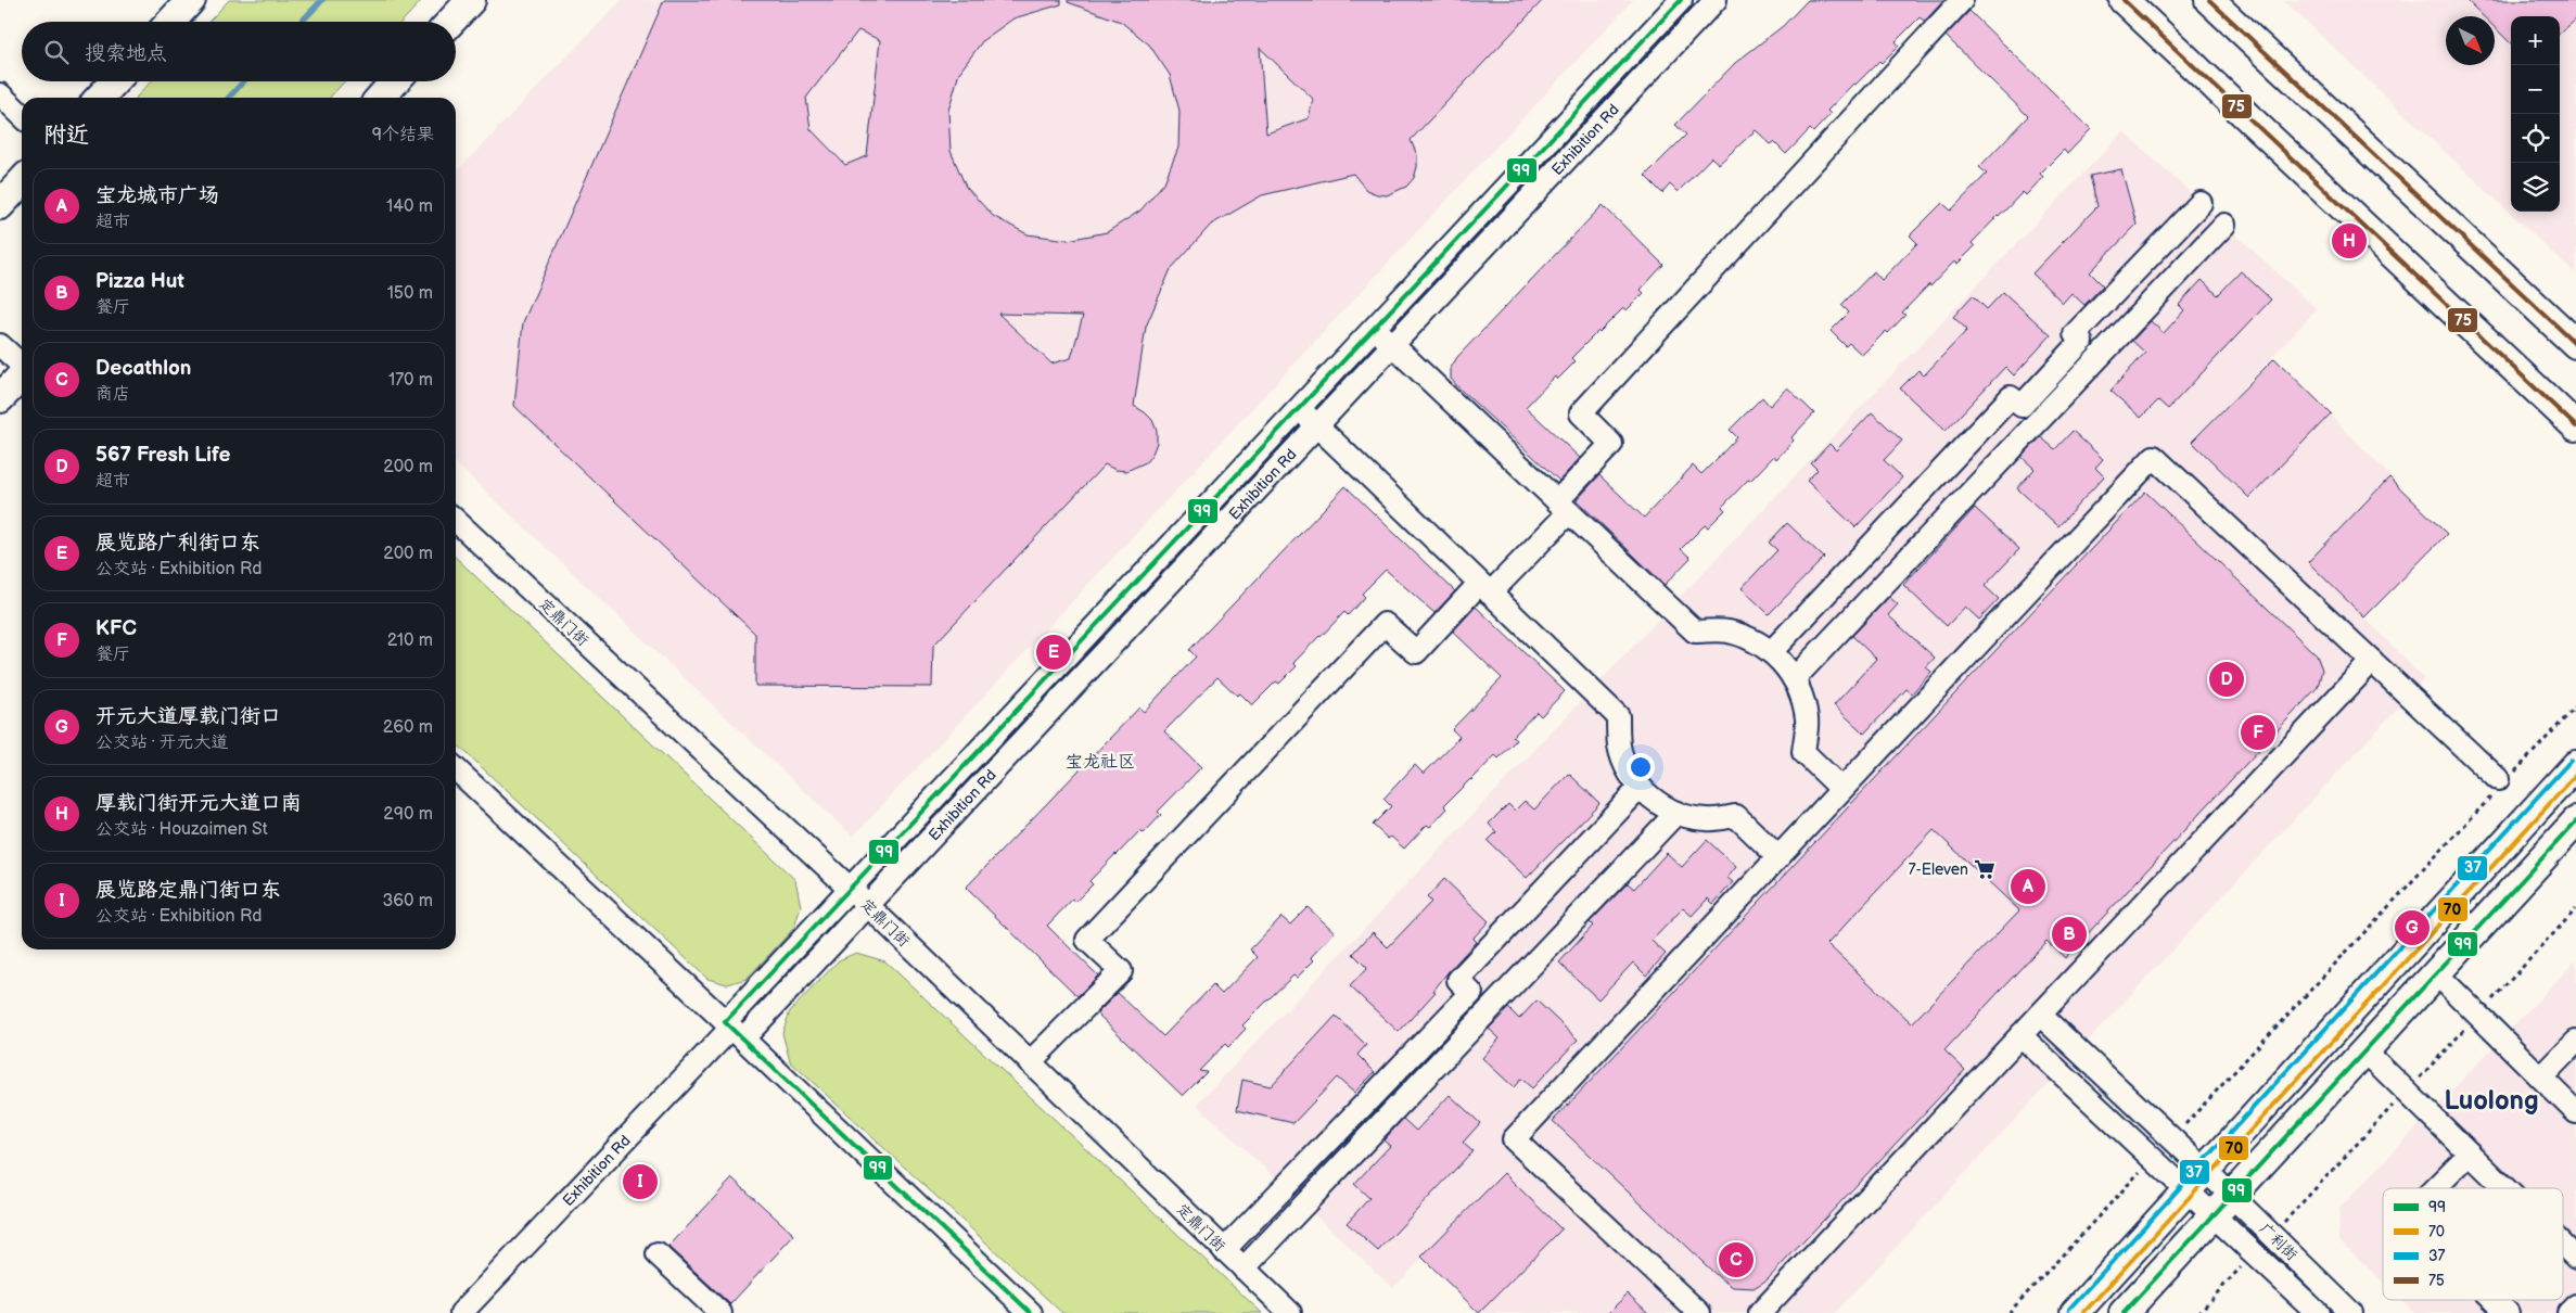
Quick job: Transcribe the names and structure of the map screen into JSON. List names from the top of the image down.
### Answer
{
  "streets": {
    "street": ["Exhibition Rd", "定鼎门街", "广利街"]
  },
  "crossings": [
    ["Exhibition Rd", "定鼎门街"]
  ],
  "districts": ["宝龙社区", "Luolong"],
  "places": {
    "supermarket": ["7-Eleven"]
  },
  "lines": [
    "transit line 99",
    "transit line 75",
    "transit line 37",
    "transit line 70"
  ],
  "legend": [
    "99",
    "70",
    "37",
    "75"
  ],
  "north": "bottom right",
  "page": {
    "map_buttons": ["+", "−"],
    "search": "搜索地点",
    "heading": ["附近", "9个结果"],
    "list": [
      {
        "mark": "A",
        "name": "宝龙城市广场",
        "note": "超市",
        "value": "140 m"
      },
      {
        "mark": "B",
        "name": "Pizza Hut",
        "note": "餐厅",
        "value": "150 m"
      },
      {
        "mark": "C",
        "name": "Decathlon",
        "note": "商店",
        "value": "170 m"
      },
      {
        "mark": "D",
        "name": "567 Fresh Life",
        "note": "超市",
        "value": "200 m"
      },
      {
        "mark": "E",
        "name": "展览路广利街口东",
        "note": "公交站 · Exhibition Rd",
        "value": "200 m"
      },
      {
        "mark": "F",
        "name": "KFC",
        "note": "餐厅",
        "value": "210 m"
      },
      {
        "mark": "G",
        "name": "开元大道厚载门街口",
        "note": "公交站 · 开元大道",
        "value": "260 m"
      },
      {
        "mark": "H",
        "name": "厚载门街开元大道口南",
        "note": "公交站 · Houzaimen St",
        "value": "290 m"
      },
      {
        "mark": "I",
        "name": "展览路定鼎门街口东",
        "note": "公交站 · Exhibition Rd",
        "value": "360 m"
      }
    ],
    "pins": [
      "H",
      "E",
      "D",
      "F",
      "A",
      "G",
      "B",
      "I",
      "C"
    ]
  }
}
